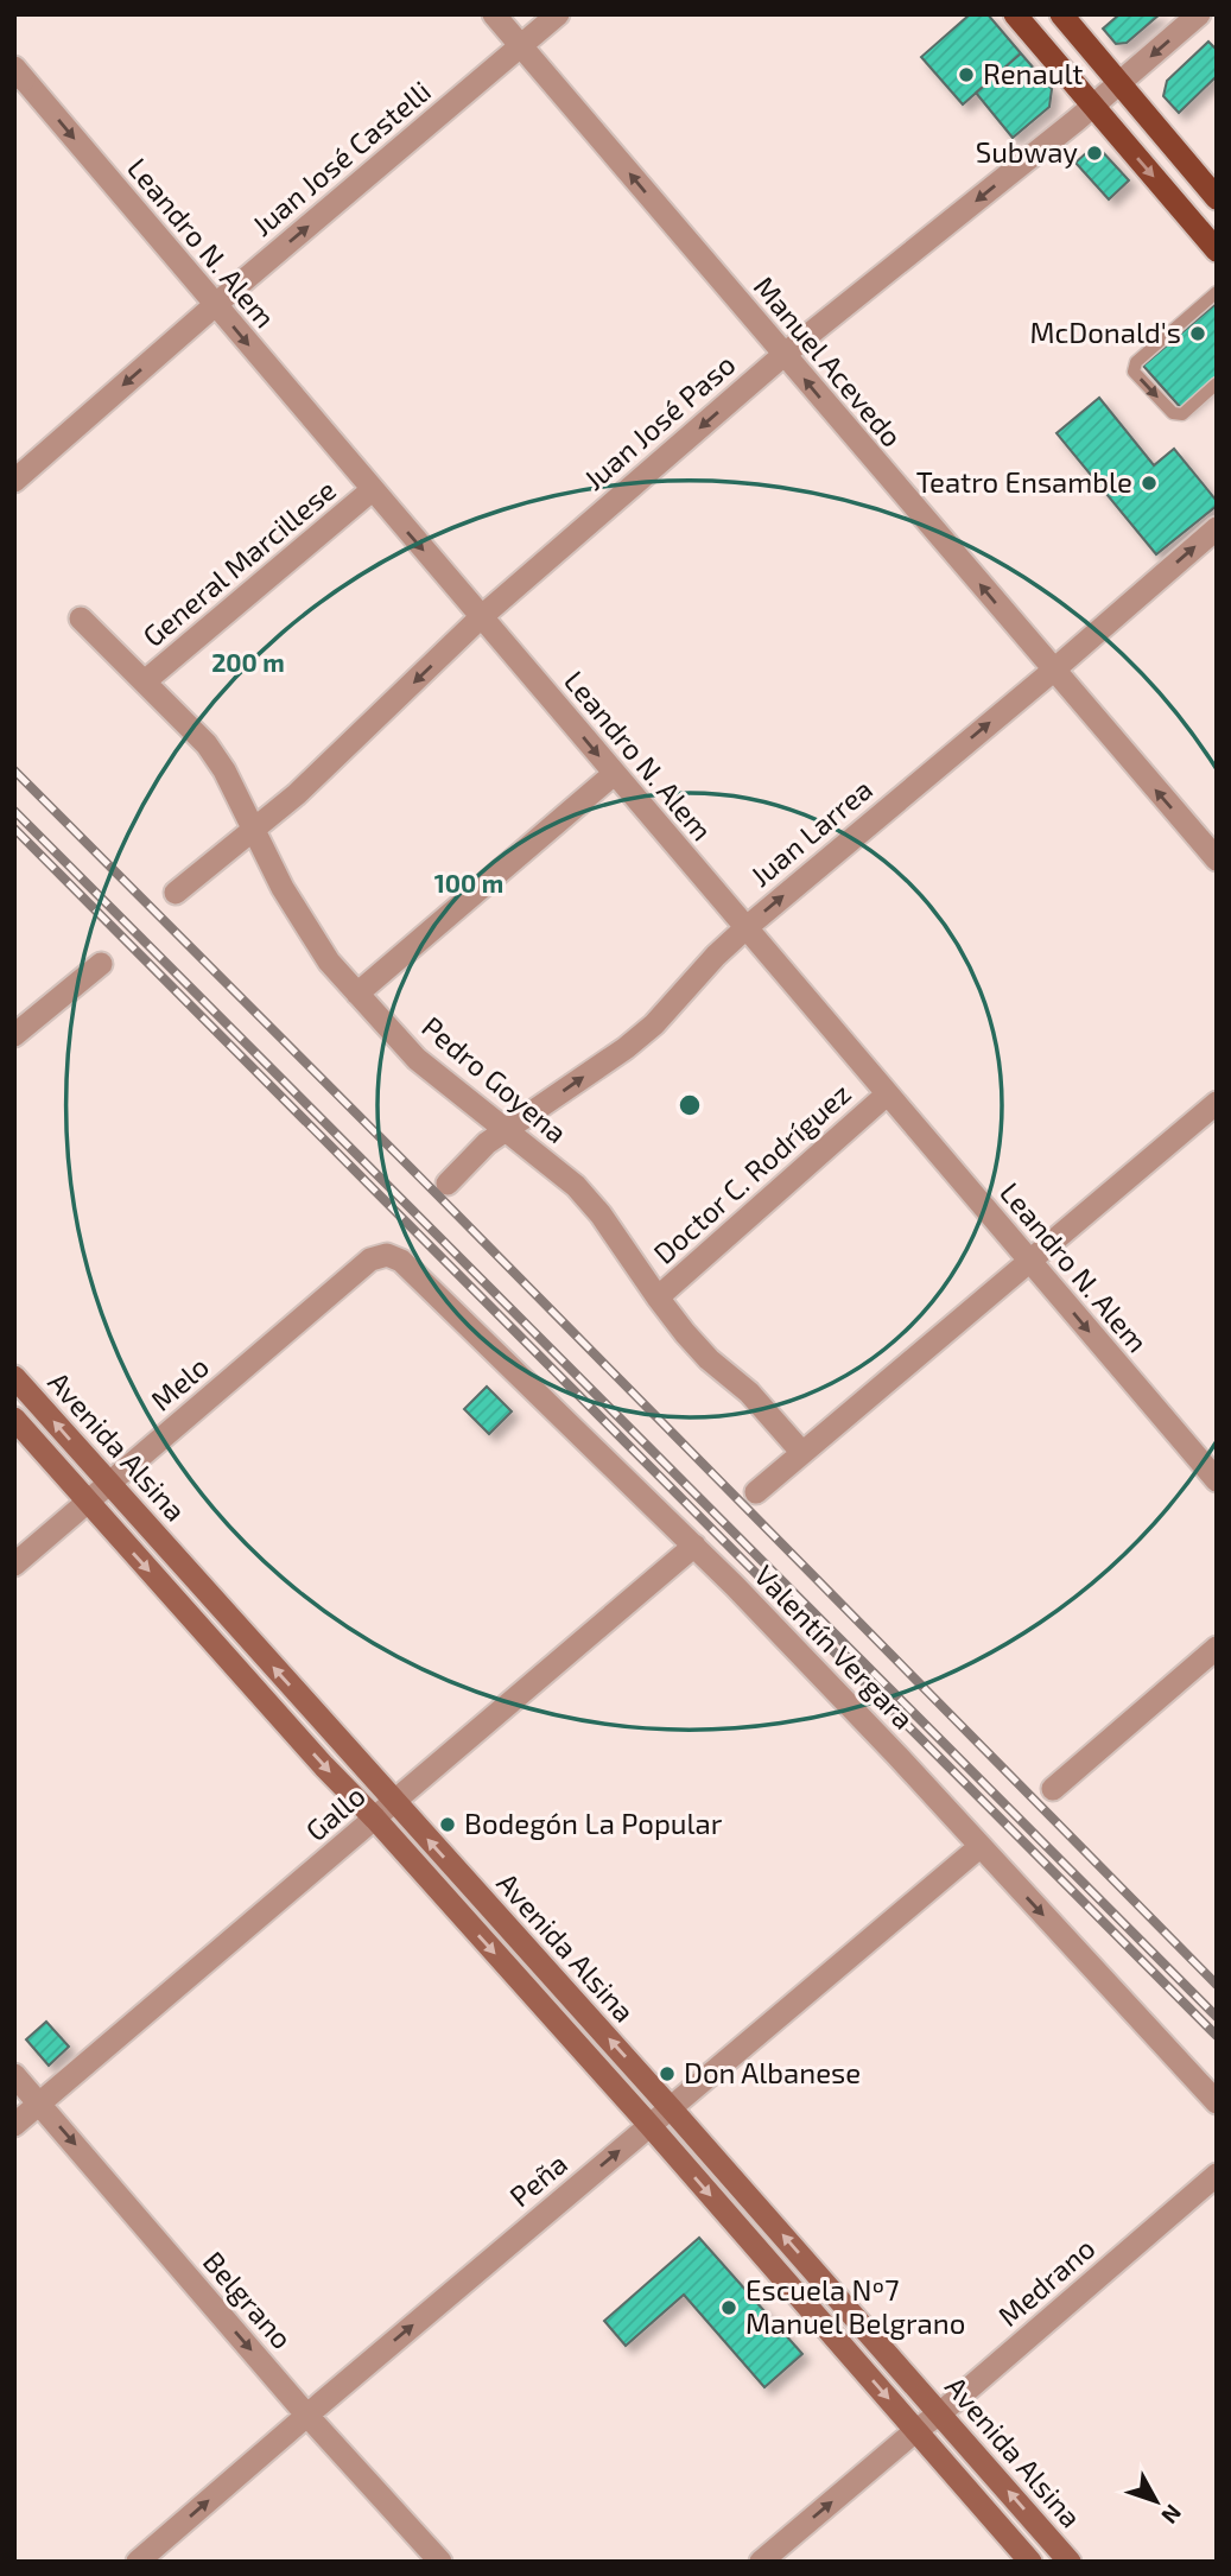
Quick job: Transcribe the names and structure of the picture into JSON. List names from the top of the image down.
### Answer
{
  "streets": {
    "main road": ["Avenida Alsina"],
    "street": [
      "Juan José Castelli",
      "Leandro N. Alem",
      "Manuel Acevedo",
      "Juan José Paso",
      "General Marcillese",
      "Juan Larrea",
      "Pedro Goyena",
      "Doctor C. Rodríguez",
      "Melo",
      "Valentín Vergara",
      "Gallo",
      "Peña",
      "Medrano",
      "Belgrano"
    ]
  },
  "crossings": [
    ["Juan José Castelli", "Leandro N. Alem"],
    ["Juan José Castelli", "Manuel Acevedo"],
    ["Leandro N. Alem", "Juan José Paso"],
    ["Leandro N. Alem", "General Marcillese"],
    ["Leandro N. Alem", "Juan Larrea"],
    ["Leandro N. Alem", "Doctor C. Rodríguez"],
    ["Manuel Acevedo", "Juan José Paso"],
    ["Manuel Acevedo", "Juan Larrea"],
    ["Juan José Paso", "Pedro Goyena"],
    ["General Marcillese", "Pedro Goyena"],
    ["Juan Larrea", "Pedro Goyena"],
    ["Pedro Goyena", "Doctor C. Rodríguez"],
    ["Melo", "Avenida Alsina"],
    ["Melo", "Valentín Vergara"],
    ["Avenida Alsina", "Gallo"],
    ["Avenida Alsina", "Peña"],
    ["Avenida Alsina", "Medrano"],
    ["Valentín Vergara", "Gallo"],
    ["Valentín Vergara", "Peña"],
    ["Gallo", "Belgrano"],
    ["Peña", "Belgrano"]
  ],
  "one_way": [
    "Leandro N. Alem",
    "Manuel Acevedo",
    "Juan José Paso",
    "Juan Larrea",
    "Peña",
    "Belgrano"
  ],
  "places": [
    "Renault",
    "Subway",
    "McDonald's",
    "Teatro Ensamble",
    "Bodegón La Popular",
    "Don Albanese",
    "Escuela Nº7 Manuel Belgrano"
  ],
  "north": "bottom right",
  "rings": ["200 m", "100 m"]
}
